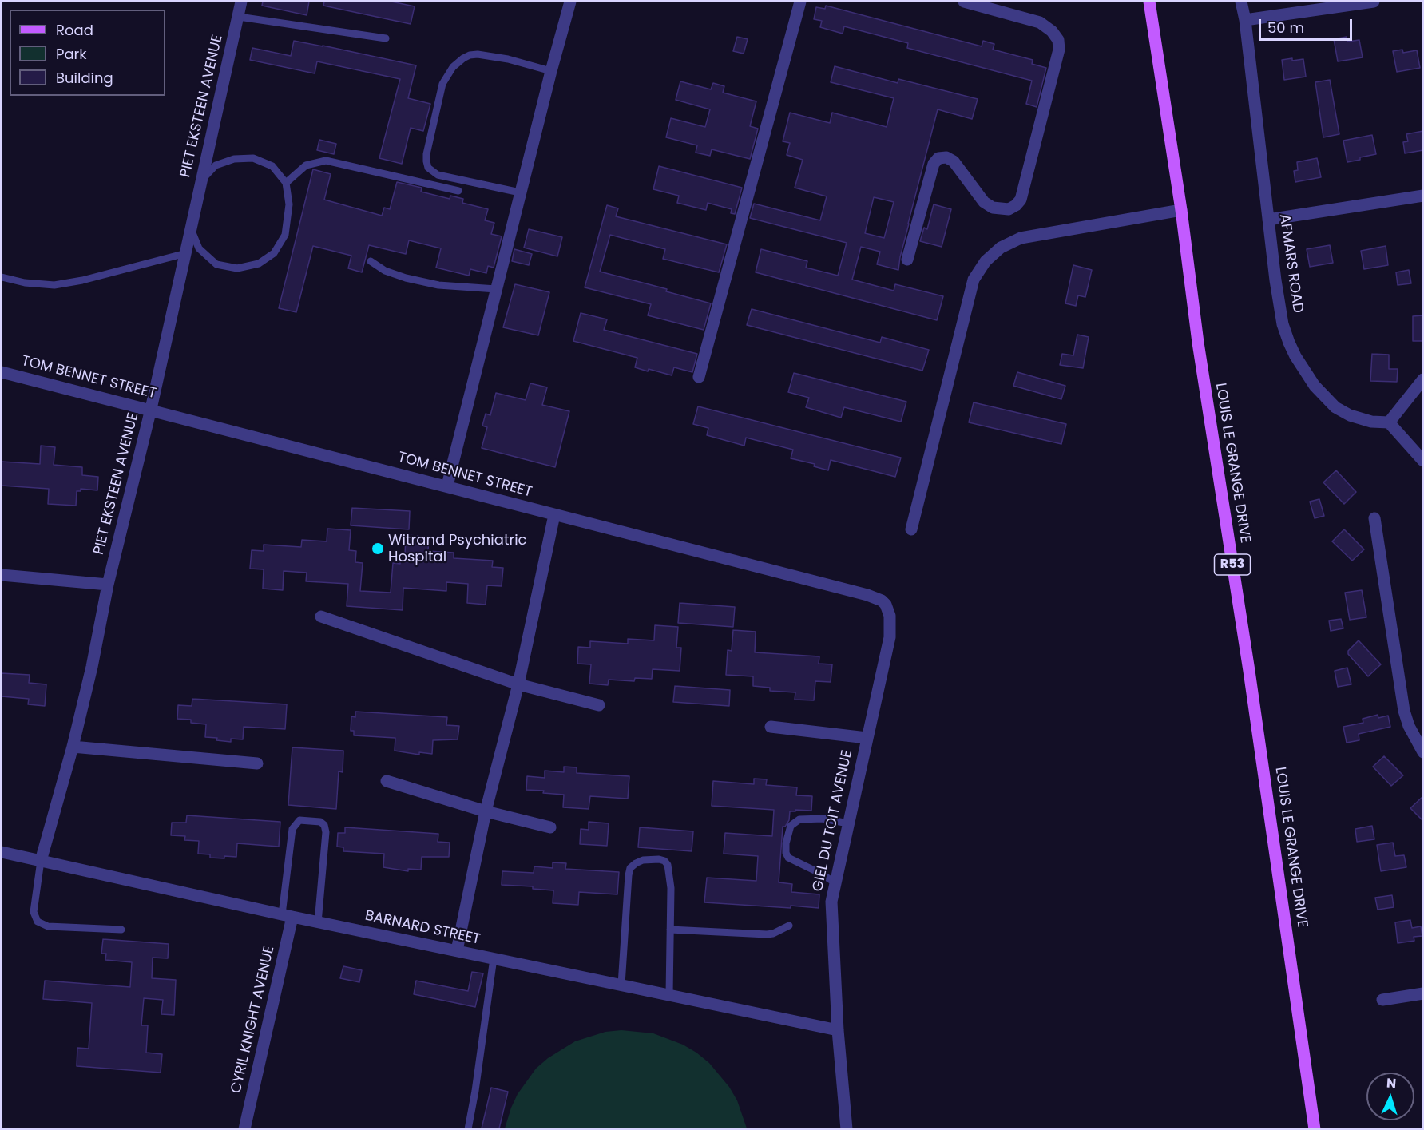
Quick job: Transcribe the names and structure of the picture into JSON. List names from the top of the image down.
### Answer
{
  "streets": {
    "main road": ["LOUIS LE GRANGE DRIVE", "R53"],
    "street": [
      "PIET EKSTEEN AVENUE",
      "AFMARS ROAD",
      "TOM BENNET STREET",
      "GIEL DU TOIT AVENUE",
      "BARNARD STREET",
      "CYRIL KNIGHT AVENUE"
    ]
  },
  "crossings": [
    ["PIET EKSTEEN AVENUE", "TOM BENNET STREET"],
    ["PIET EKSTEEN AVENUE", "BARNARD STREET"],
    ["TOM BENNET STREET", "GIEL DU TOIT AVENUE"],
    ["GIEL DU TOIT AVENUE", "BARNARD STREET"],
    ["BARNARD STREET", "CYRIL KNIGHT AVENUE"]
  ],
  "places": ["Witrand Psychiatric Hospital"],
  "legend": ["Road", "Park", "Building"],
  "scale_bar": "50 m",
  "north": "top"
}
